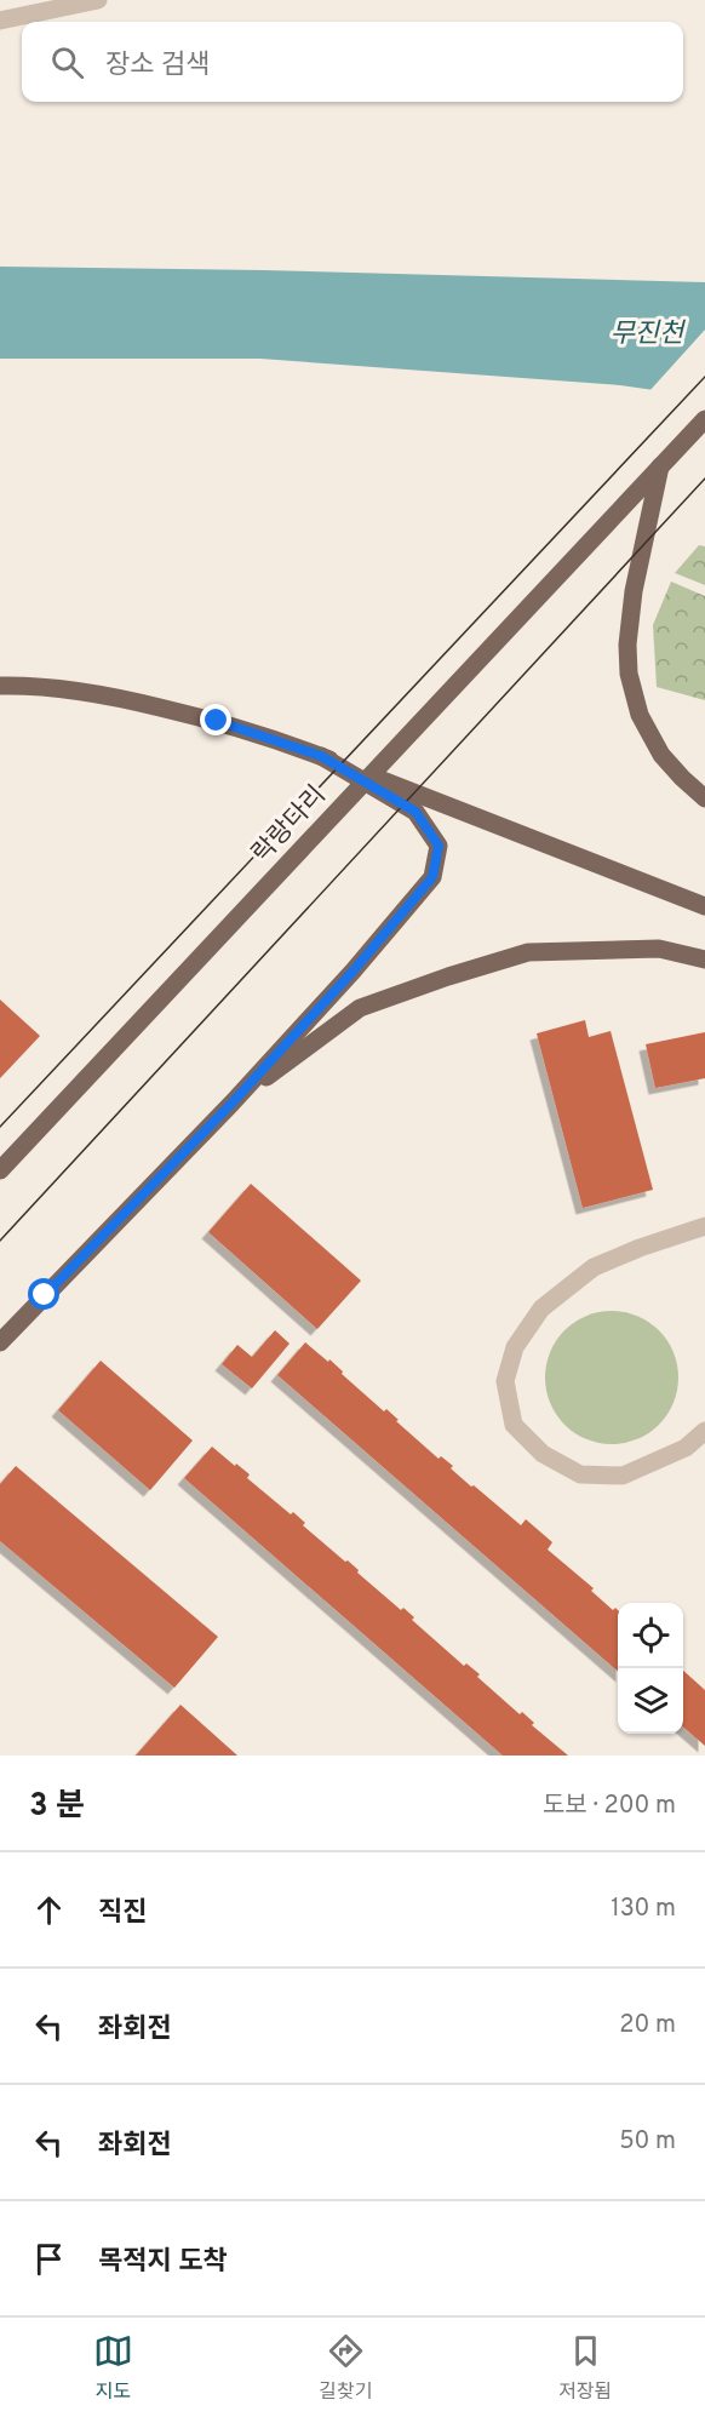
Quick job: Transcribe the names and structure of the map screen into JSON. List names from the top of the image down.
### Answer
{
  "streets": {
    "main road": ["락랑다리"]
  },
  "water": ["무진천"],
  "page": {
    "search": "장소 검색",
    "heading": ["3 분", "도보 · 200 m"],
    "list": [
      ["직진", "130 m"],
      ["좌회전", "20 m"],
      ["좌회전", "50 m"],
      "목적지 도착"
    ],
    "nav": ["지도", "길찾기", "저장됨"]
  }
}
